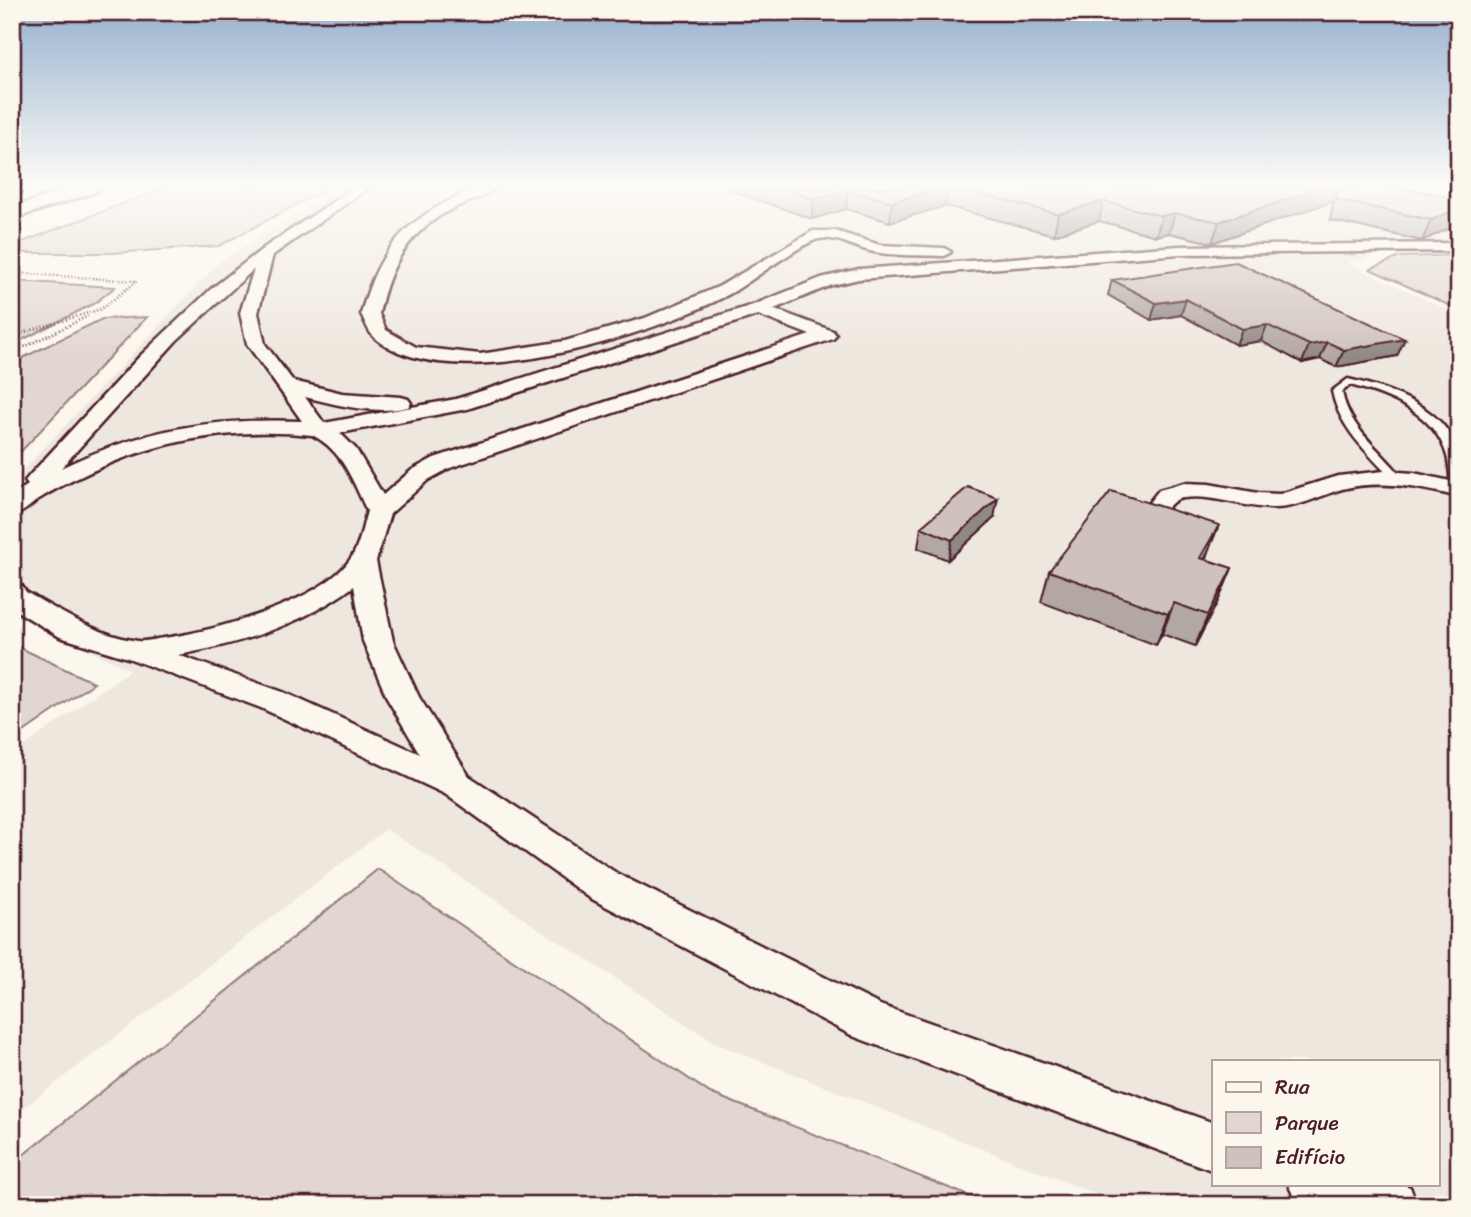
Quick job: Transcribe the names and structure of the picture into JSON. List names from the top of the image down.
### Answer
{
  "legend": ["Rua", "Parque", "Edifício"]
}
